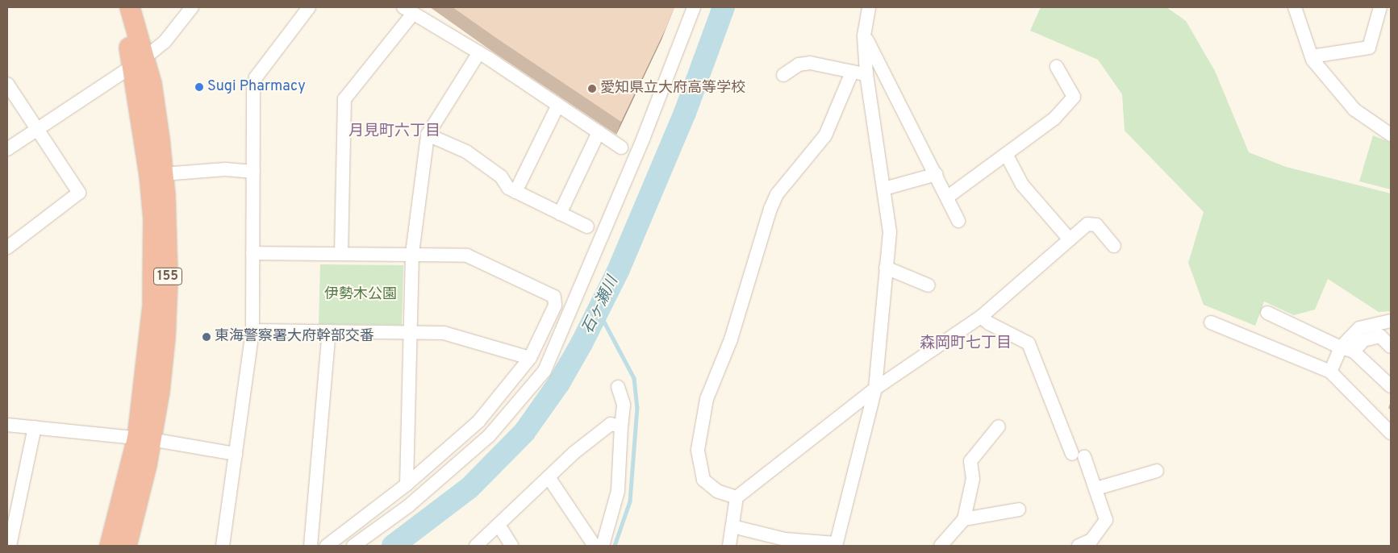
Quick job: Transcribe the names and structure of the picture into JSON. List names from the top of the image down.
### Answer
{
  "streets": {
    "highway": ["155"]
  },
  "districts": ["月見町六丁目", "森岡町七丁目"],
  "water": ["石ヶ瀬川"],
  "parks": ["伊勢木公園"],
  "places": ["Sugi Pharmacy", "愛知県立大府高等学校", "東海警察署大府幹部交番"]
}
